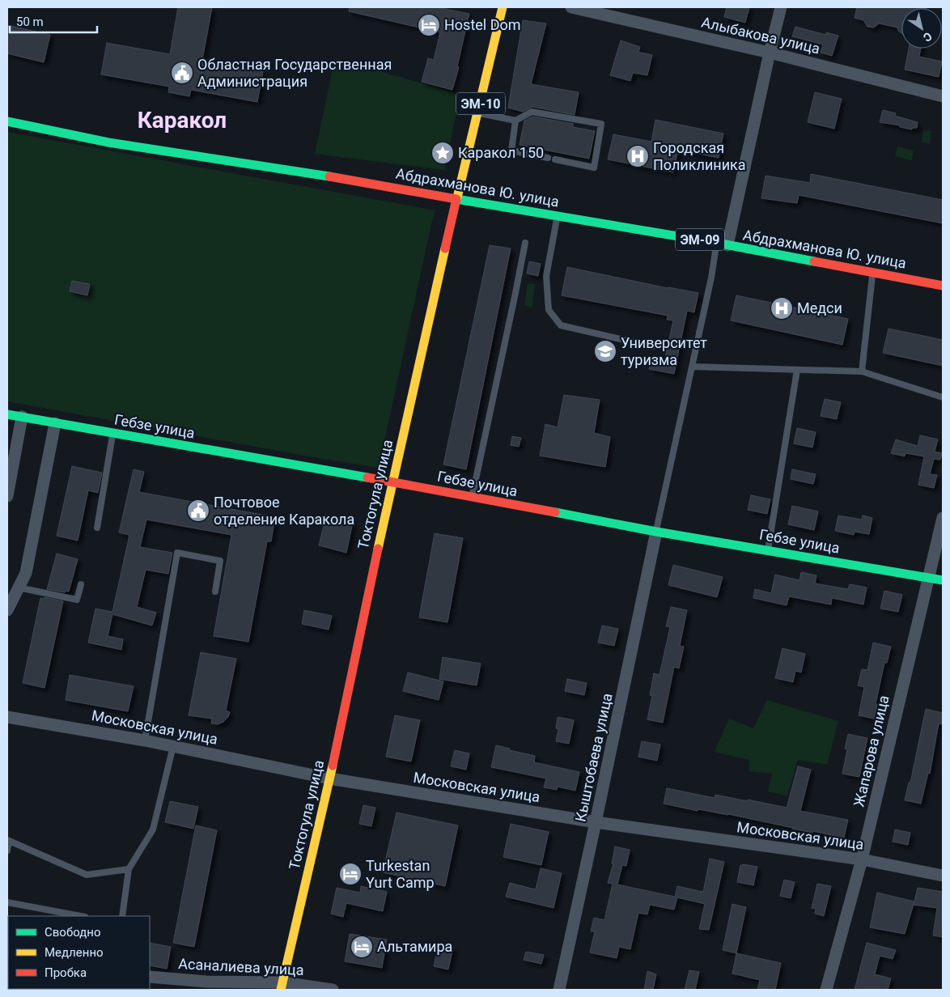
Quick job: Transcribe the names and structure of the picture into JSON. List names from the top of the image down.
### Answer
{
  "streets": {
    "main road": [
      "ЭМ-10",
      "Абдрахманова Ю. улица",
      "ЭМ-09",
      "Гебзе улица",
      "Токтогула улица"
    ],
    "street": [
      "Алыбакова улица",
      "Московская улица",
      "Жапарова улица",
      "Кыштобаева улица",
      "Асаналиева улица"
    ]
  },
  "crossings": [
    ["Абдрахманова Ю. улица", "Токтогула улица"],
    ["Гебзе улица", "Токтогула улица"],
    ["Гебзе улица", "Жапарова улица"],
    ["Гебзе улица", "Кыштобаева улица"],
    ["Токтогула улица", "Московская улица"],
    ["Токтогула улица", "Асаналиева улица"],
    ["Московская улица", "Жапарова улица"],
    ["Московская улица", "Кыштобаева улица"]
  ],
  "districts": ["Каракол"],
  "places": {
    "hotel": ["Hostel Dom", "Turkestan Yurt Camp", "Альтамира"],
    "public building": ["Областная Государственная Администрация", "Почтовое отделение Каракола"],
    "place": ["Каракол 150"],
    "hospital": ["Городская Поликлиника", "Медси"],
    "school or university": ["Университет туризма"]
  },
  "legend": ["Свободно", "Медленно", "Пробка"],
  "scale_bar": "50 m",
  "north": "bottom right"
}
